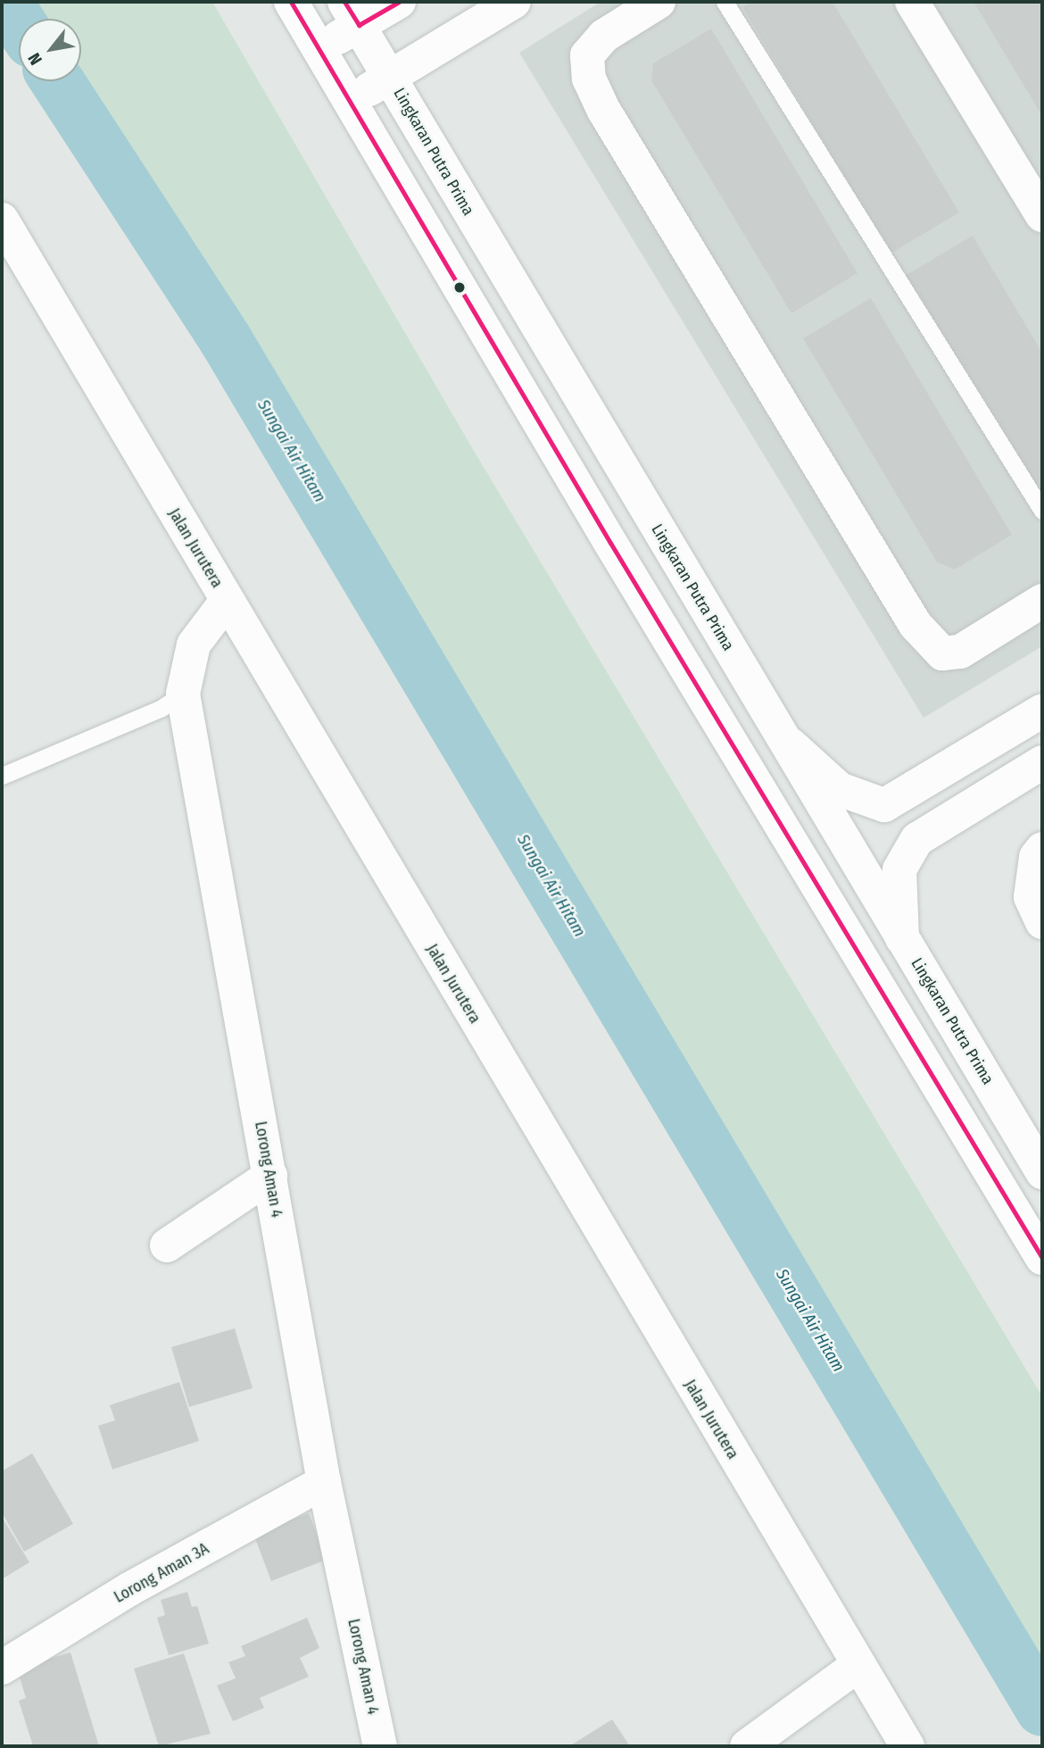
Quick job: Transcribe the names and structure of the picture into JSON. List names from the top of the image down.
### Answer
{
  "streets": {
    "street": [
      "Lingkaran Putra Prima",
      "Jalan Jurutera",
      "Lorong Aman 4",
      "Lorong Aman 3A"
    ]
  },
  "crossings": [
    ["Jalan Jurutera", "Lorong Aman 4"],
    ["Lorong Aman 4", "Lorong Aman 3A"]
  ],
  "water": ["Sungai Air Hitam"],
  "north": "bottom left"
}
